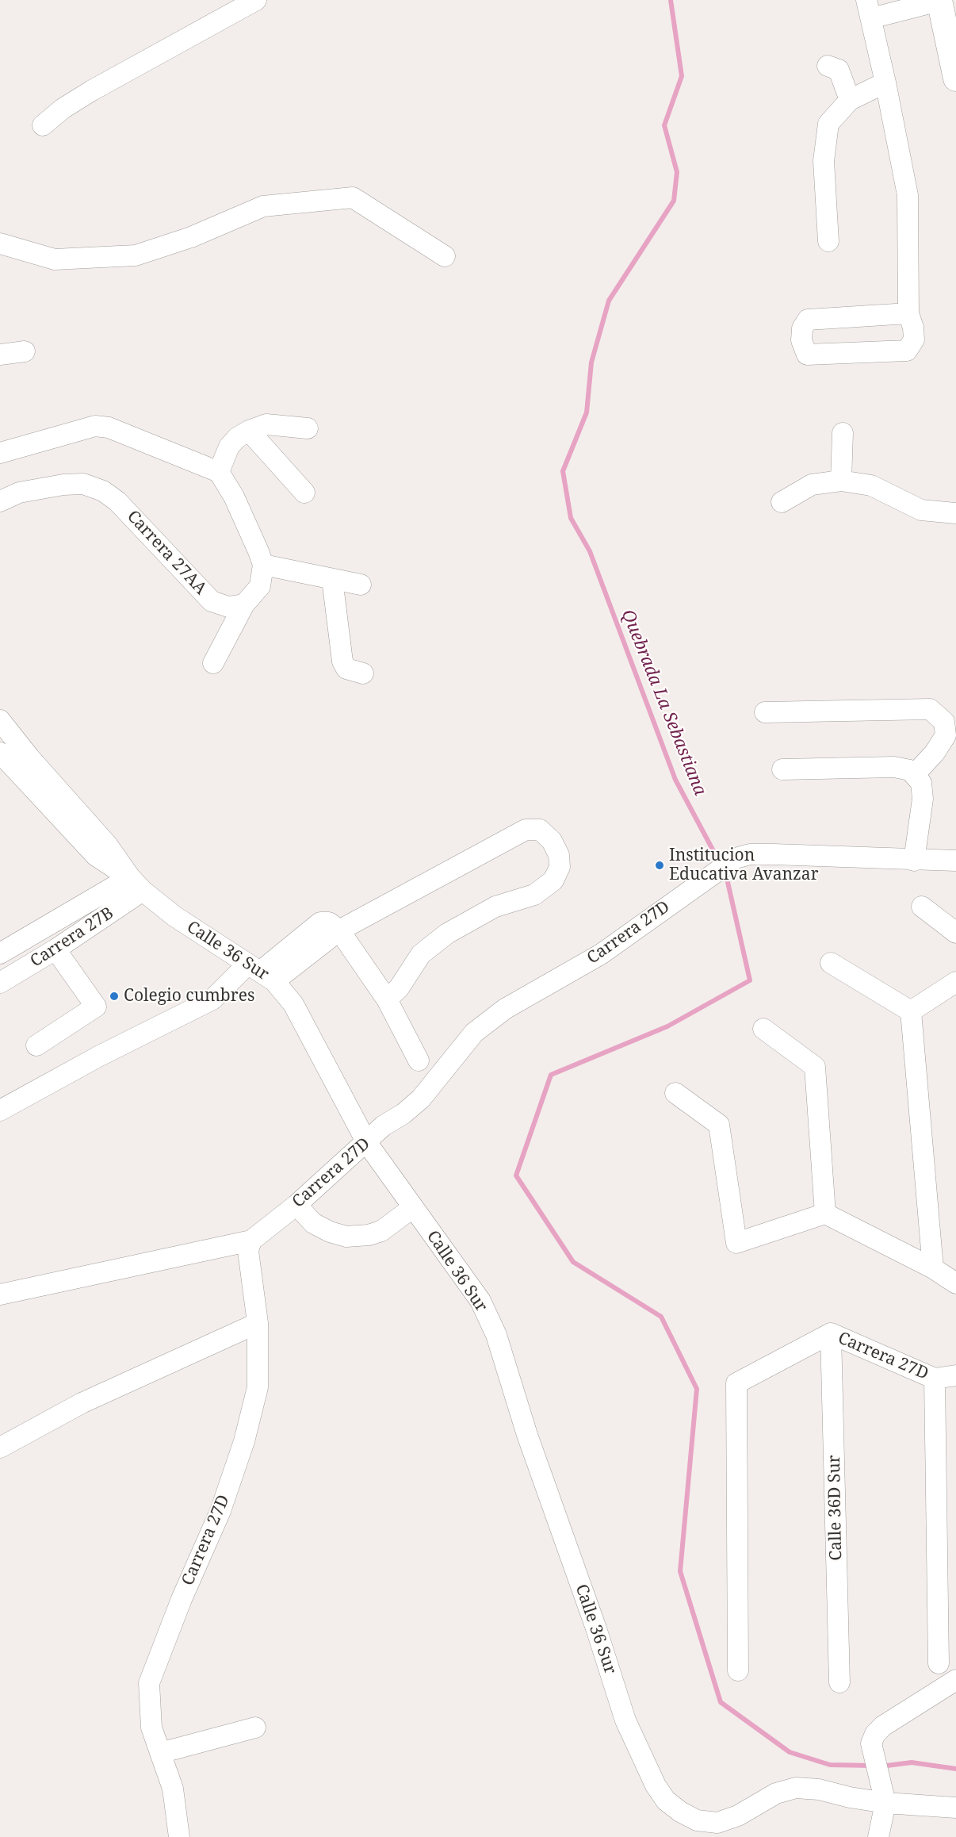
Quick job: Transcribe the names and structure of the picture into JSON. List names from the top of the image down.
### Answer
{
  "streets": {
    "street": [
      "Carrera 27AA",
      "Carrera 27D",
      "Carrera 27B",
      "Calle 36 Sur",
      "Calle 36D Sur"
    ]
  },
  "crossings": [
    ["Carrera 27D", "Calle 36 Sur"],
    ["Carrera 27D", "Calle 36D Sur"],
    ["Carrera 27B", "Calle 36 Sur"]
  ],
  "water": ["Quebrada La Sebastiana"],
  "places": ["Institucion Educativa Avanzar", "Colegio cumbres"]
}
